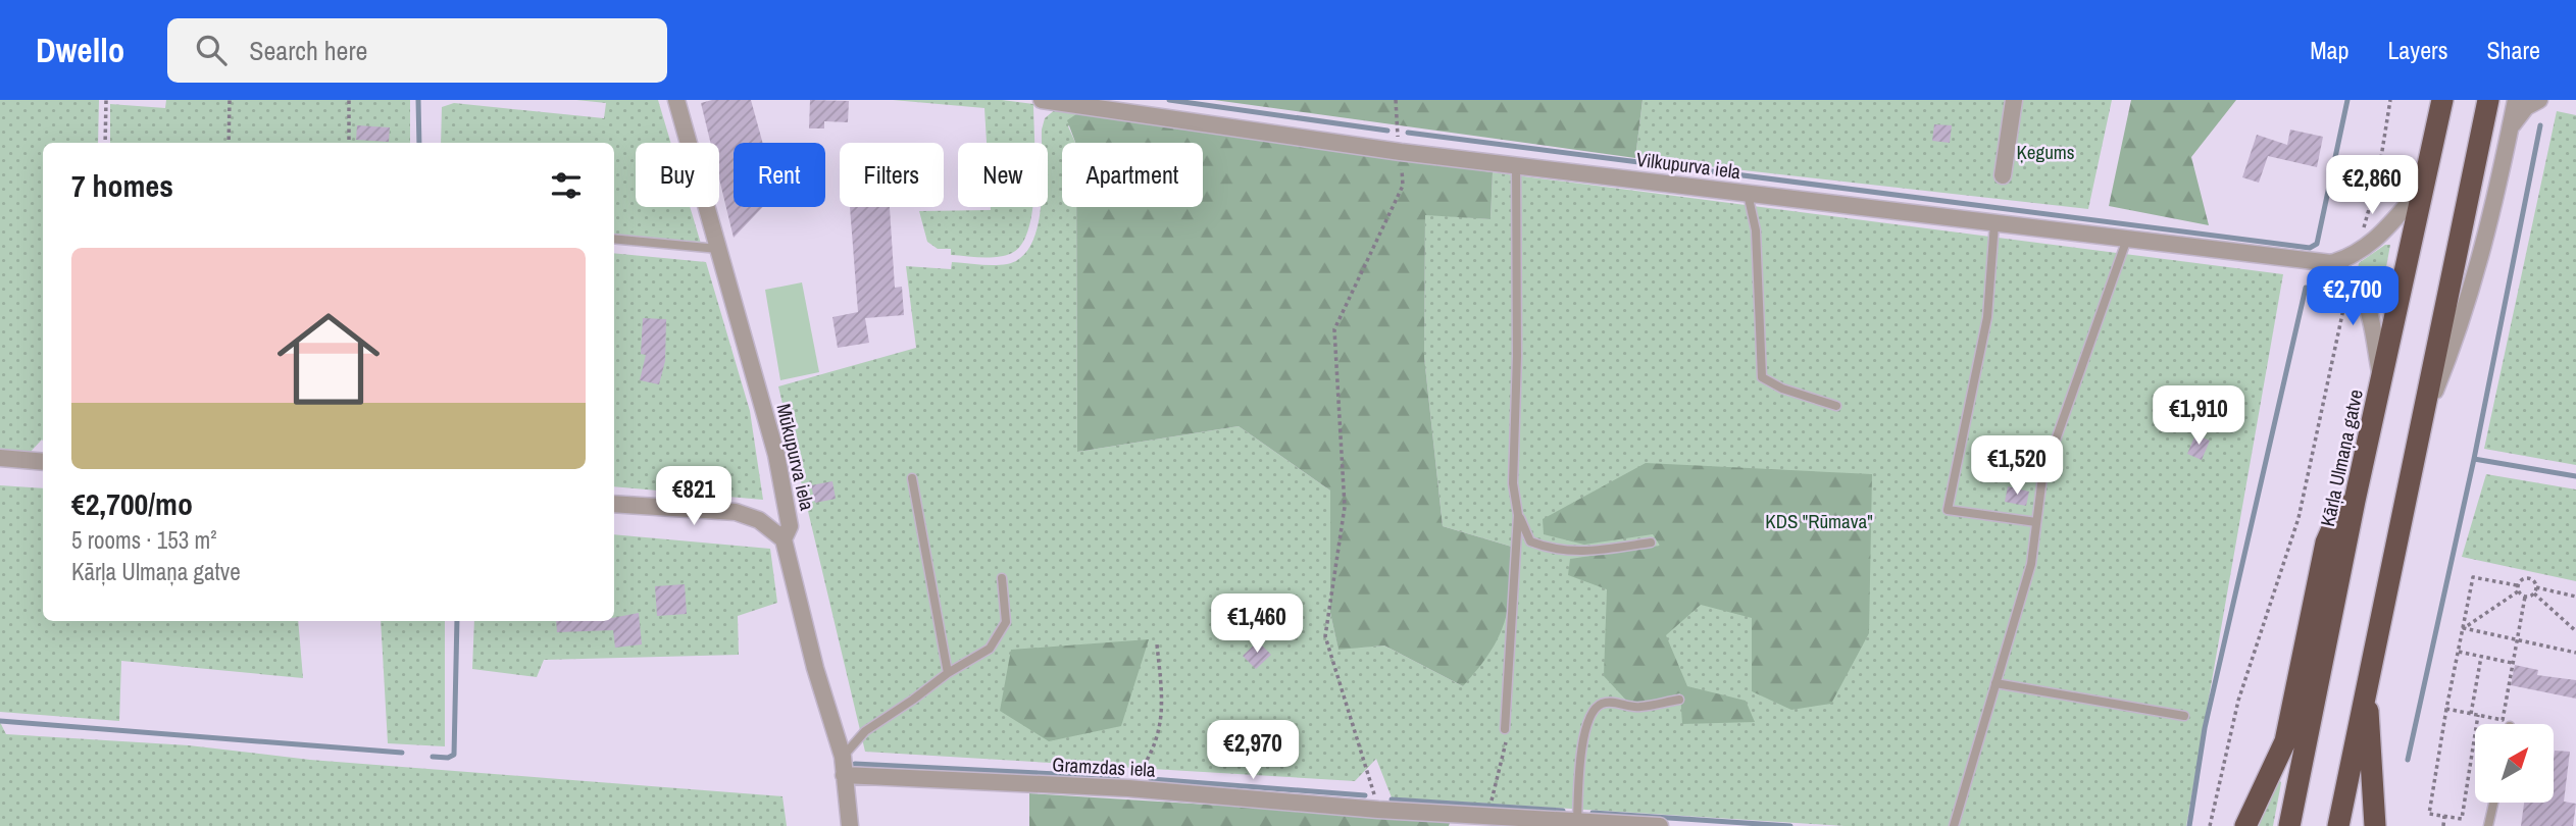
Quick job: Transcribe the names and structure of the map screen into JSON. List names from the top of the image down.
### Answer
{
  "streets": {
    "highway": ["Kārļa Ulmaņa gatve"],
    "street": ["Vilkupurva iela", "Mūkupurva iela", "Gramzdas iela"]
  },
  "crossings": [
    ["Mūkupurva iela", "Gramzdas iela"]
  ],
  "parks": ["Ķegums", "KDS \"Rūmava\""],
  "north": "top right",
  "page": {
    "header": "Dwello",
    "search": "Search here",
    "nav": ["Map", "Layers", "Share"],
    "chip": [
      "Buy",
      "Rent",
      "Filters",
      "New",
      "Apartment"
    ],
    "heading": "7 homes",
    "price": [
      "€2,860",
      "€2,700",
      "€1,910",
      "€1,520",
      "€821",
      "€1,460",
      "€2,970"
    ],
    "list": [
      {
        "name": "€2,700/mo",
        "note": "5 rooms · 153 m² · Kārļa Ulmaņa gatve"
      }
    ]
  }
}
